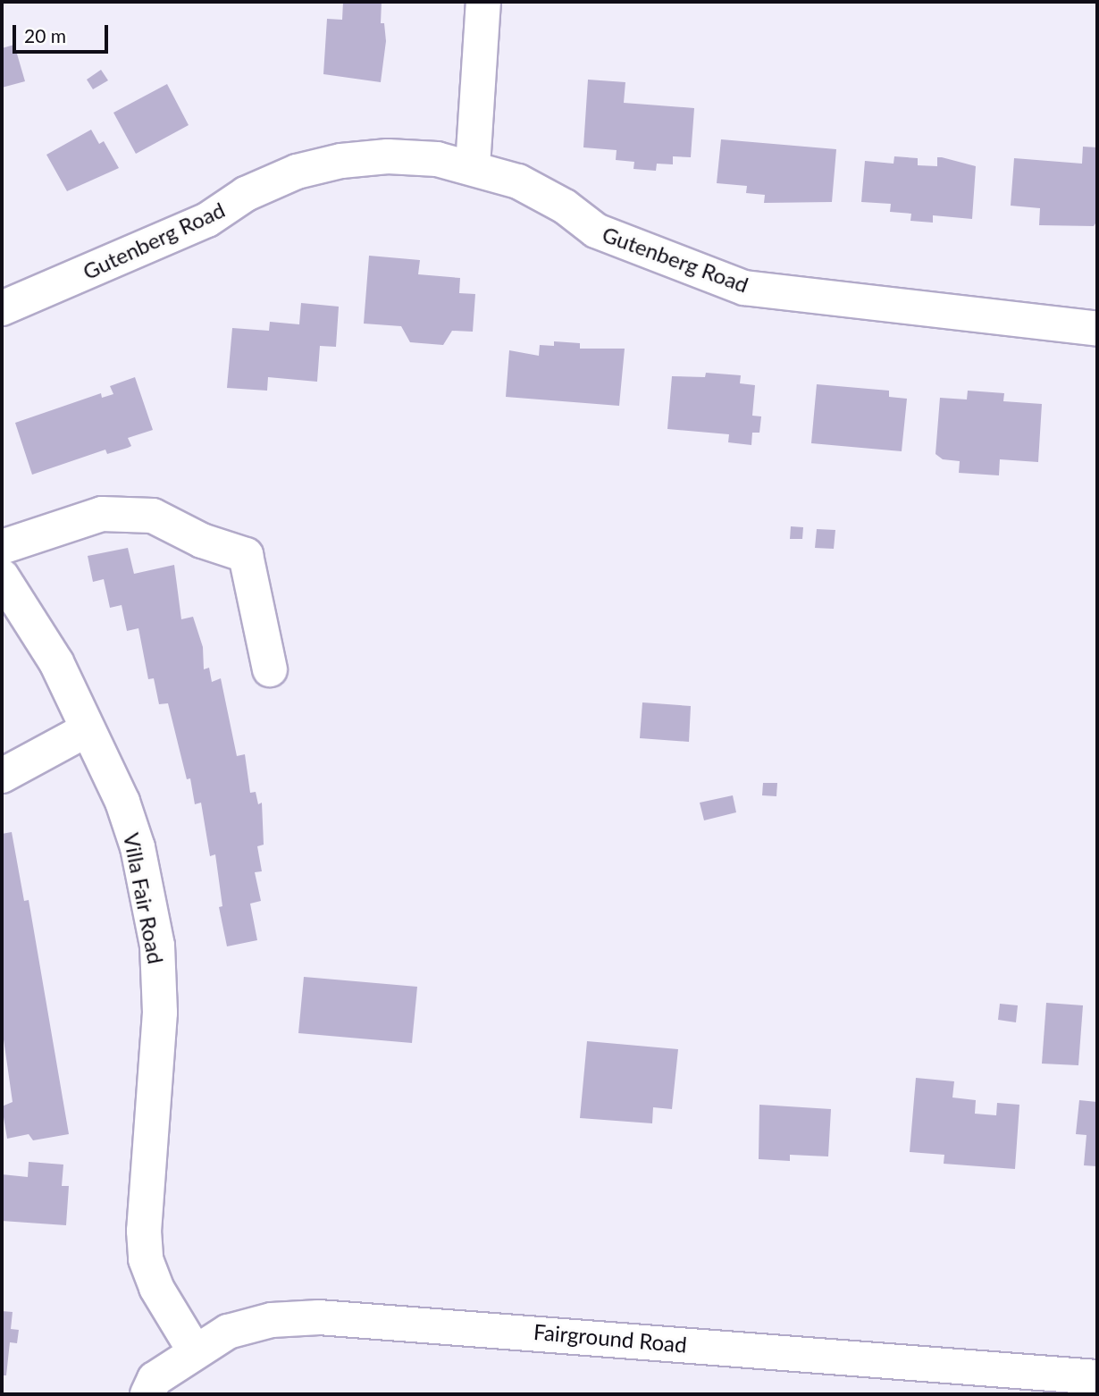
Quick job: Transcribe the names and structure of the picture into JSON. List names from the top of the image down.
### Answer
{
  "streets": {
    "street": ["Gutenberg Road", "Villa Fair Road", "Fairground Road"]
  },
  "crossings": [
    ["Villa Fair Road", "Fairground Road"]
  ],
  "scale_bar": "20 m"
}
